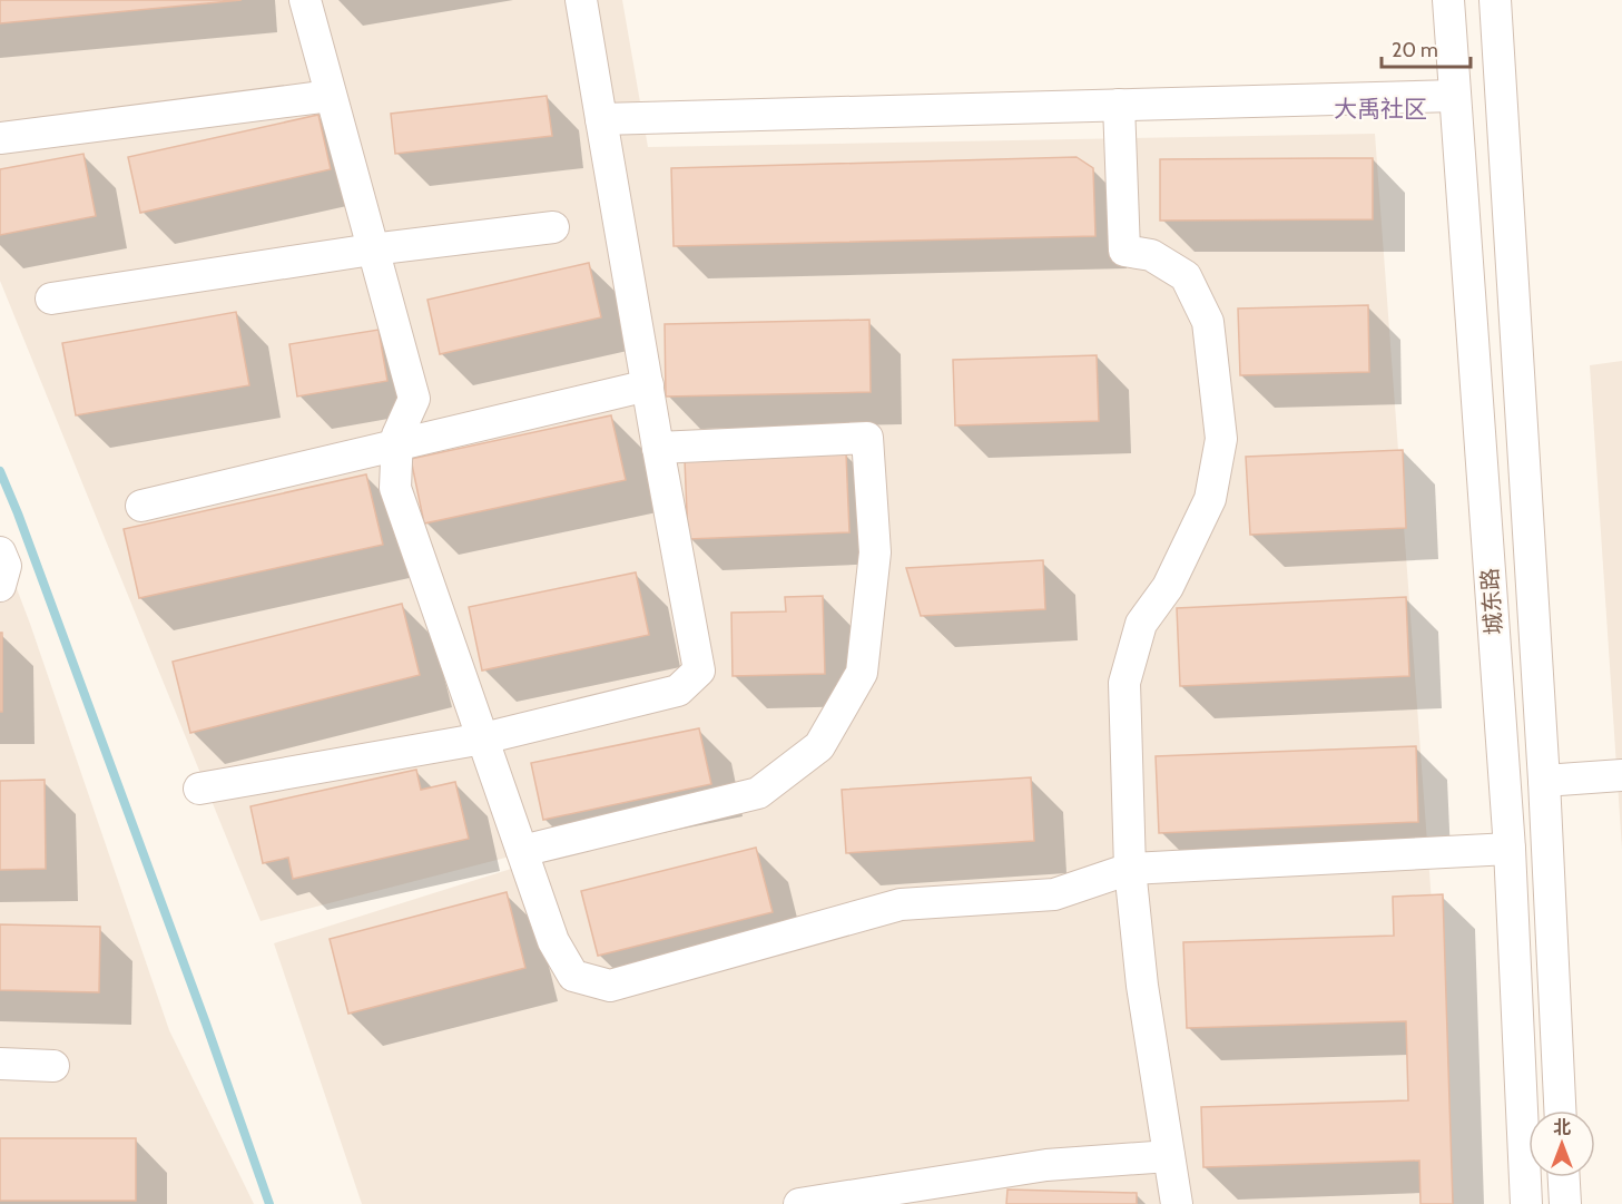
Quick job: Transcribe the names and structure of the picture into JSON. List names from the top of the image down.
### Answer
{
  "streets": {
    "street": ["城东路"]
  },
  "districts": ["大禹社区"],
  "scale_bar": "20 m",
  "north": "top"
}
